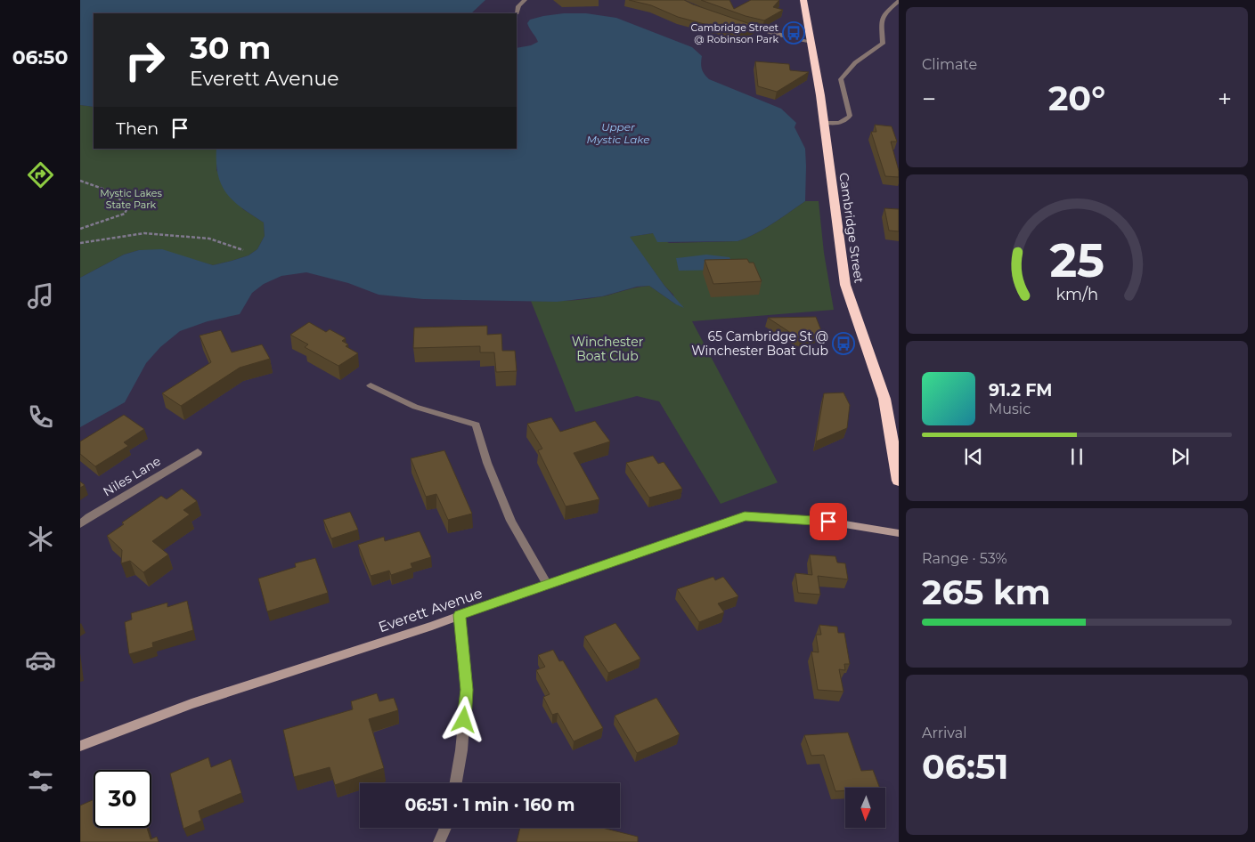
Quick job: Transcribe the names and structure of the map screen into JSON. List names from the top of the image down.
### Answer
{
  "streets": {
    "highway": ["Cambridge Street"],
    "street": ["Niles Lane", "Everett Avenue"]
  },
  "water": ["Upper Mystic Lake"],
  "parks": ["Mystic Lakes State Park", "Winchester Boat Club"],
  "places": {
    "bus stop": ["Cambridge Street @ Robinson Park", "65 Cambridge St @ Winchester Boat Club"]
  },
  "north": "bottom",
  "page": {
    "tabs": "06:50",
    "tile": [
      "Climate",
      ["Range · 53%", "265 km"],
      ["Arrival", "06:51"]
    ],
    "turn": ["30 m", "Everett Avenue"],
    "heat": ["−", "20°", "+"],
    "then": "Then",
    "song": ["91.2 FM", "Music"],
    "limit": "30",
    "trip": "06:51 · 1 min · 160 m",
    "gauge": ["25", "km/h"]
  }
}
